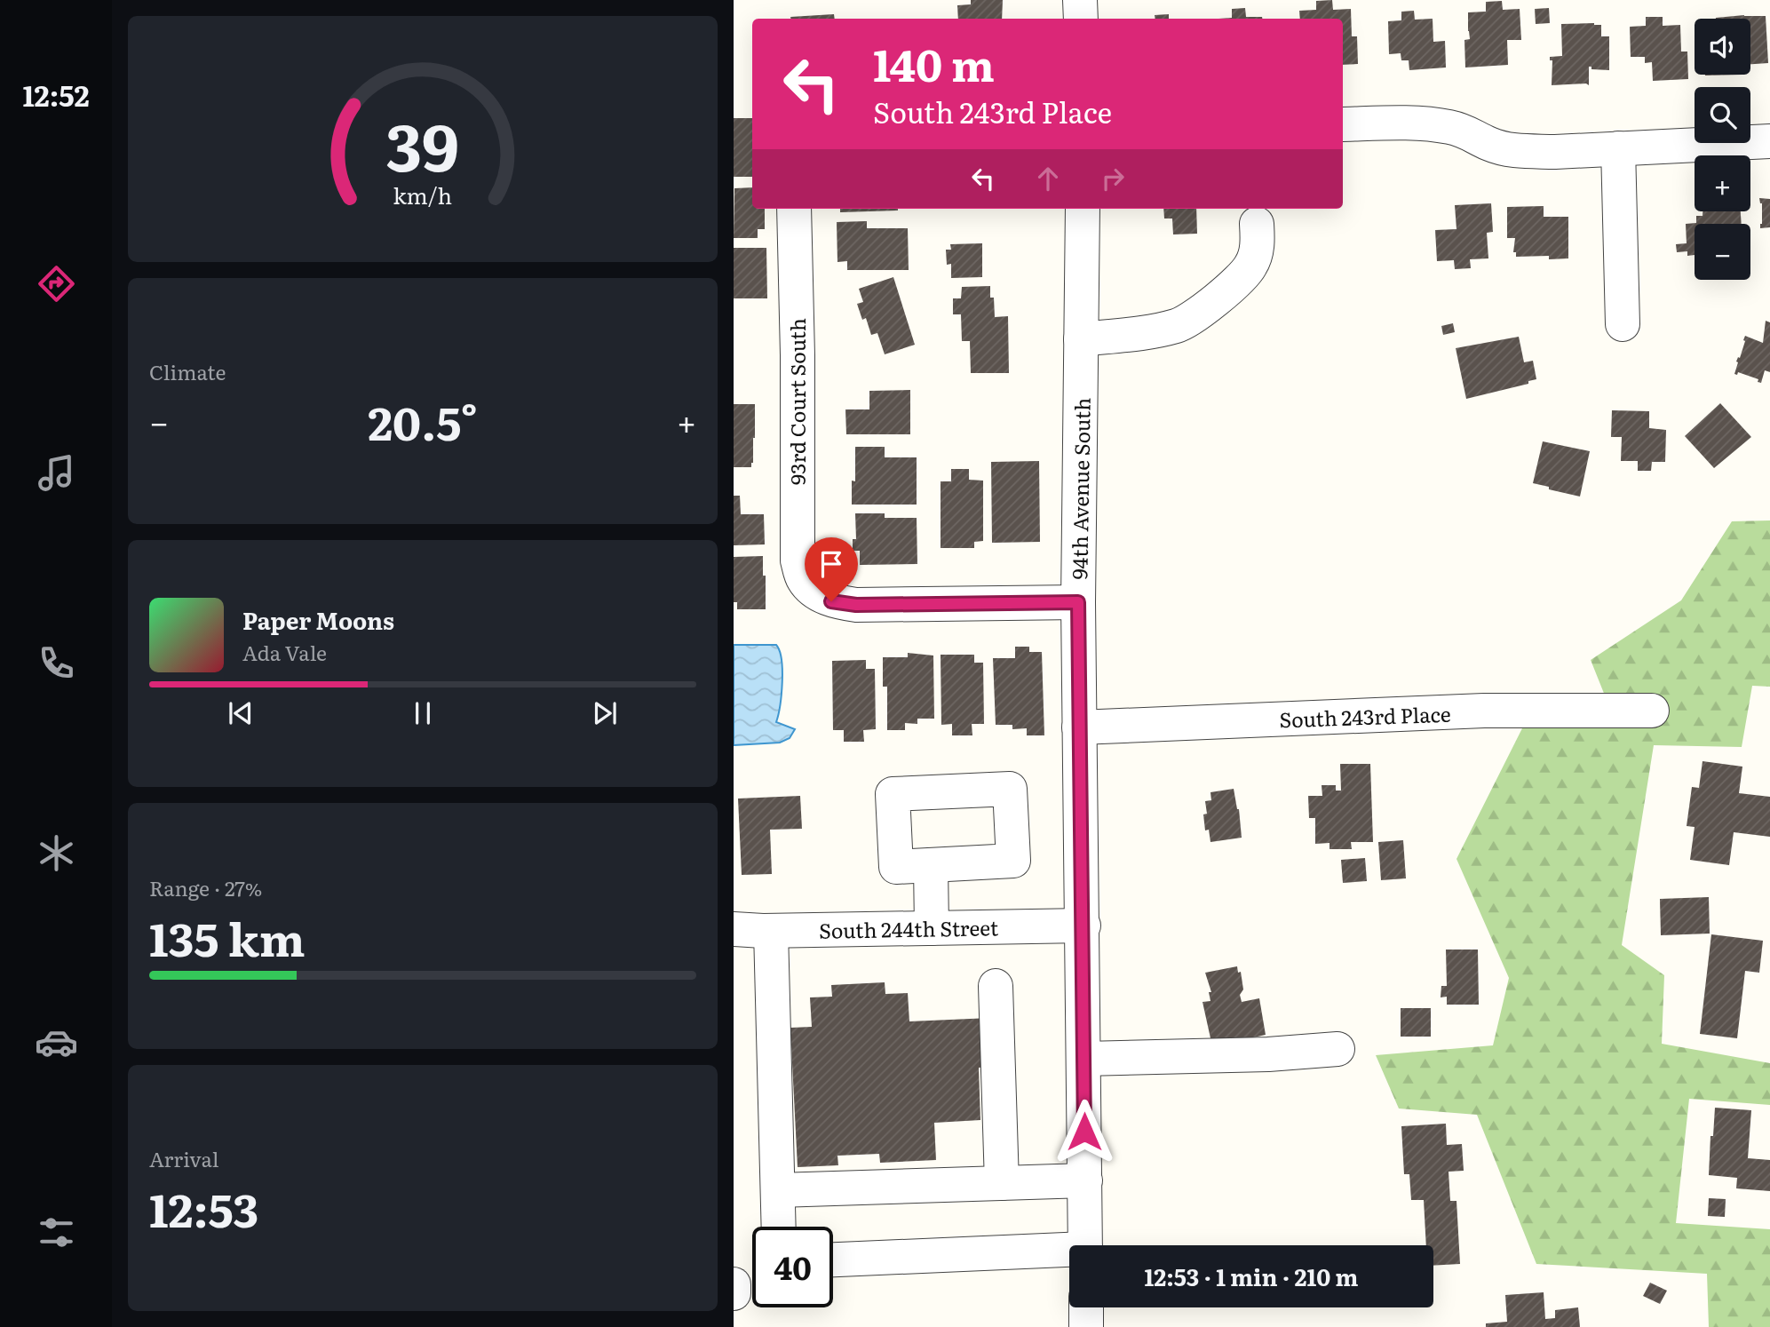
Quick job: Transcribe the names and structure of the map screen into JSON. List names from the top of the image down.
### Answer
{
  "streets": {
    "street": [
      "93rd Court South",
      "94th Avenue South",
      "South 243rd Place",
      "South 244th Street"
    ]
  },
  "crossings": [
    ["93rd Court South", "94th Avenue South"],
    ["94th Avenue South", "South 243rd Place"],
    ["94th Avenue South", "South 244th Street"]
  ],
  "page": {
    "tabs": "12:52",
    "map_buttons": ["+", "−"],
    "turn": ["140 m", "South 243rd Place"],
    "tile": [
      "Climate",
      ["Range · 27%", "135 km"],
      ["Arrival", "12:53"]
    ],
    "heat": ["−", "20.5°", "+"],
    "song": ["Paper Moons", "Ada Vale"],
    "limit": "40",
    "trip": "12:53 · 1 min · 210 m",
    "gauge": ["39", "km/h"]
  }
}
